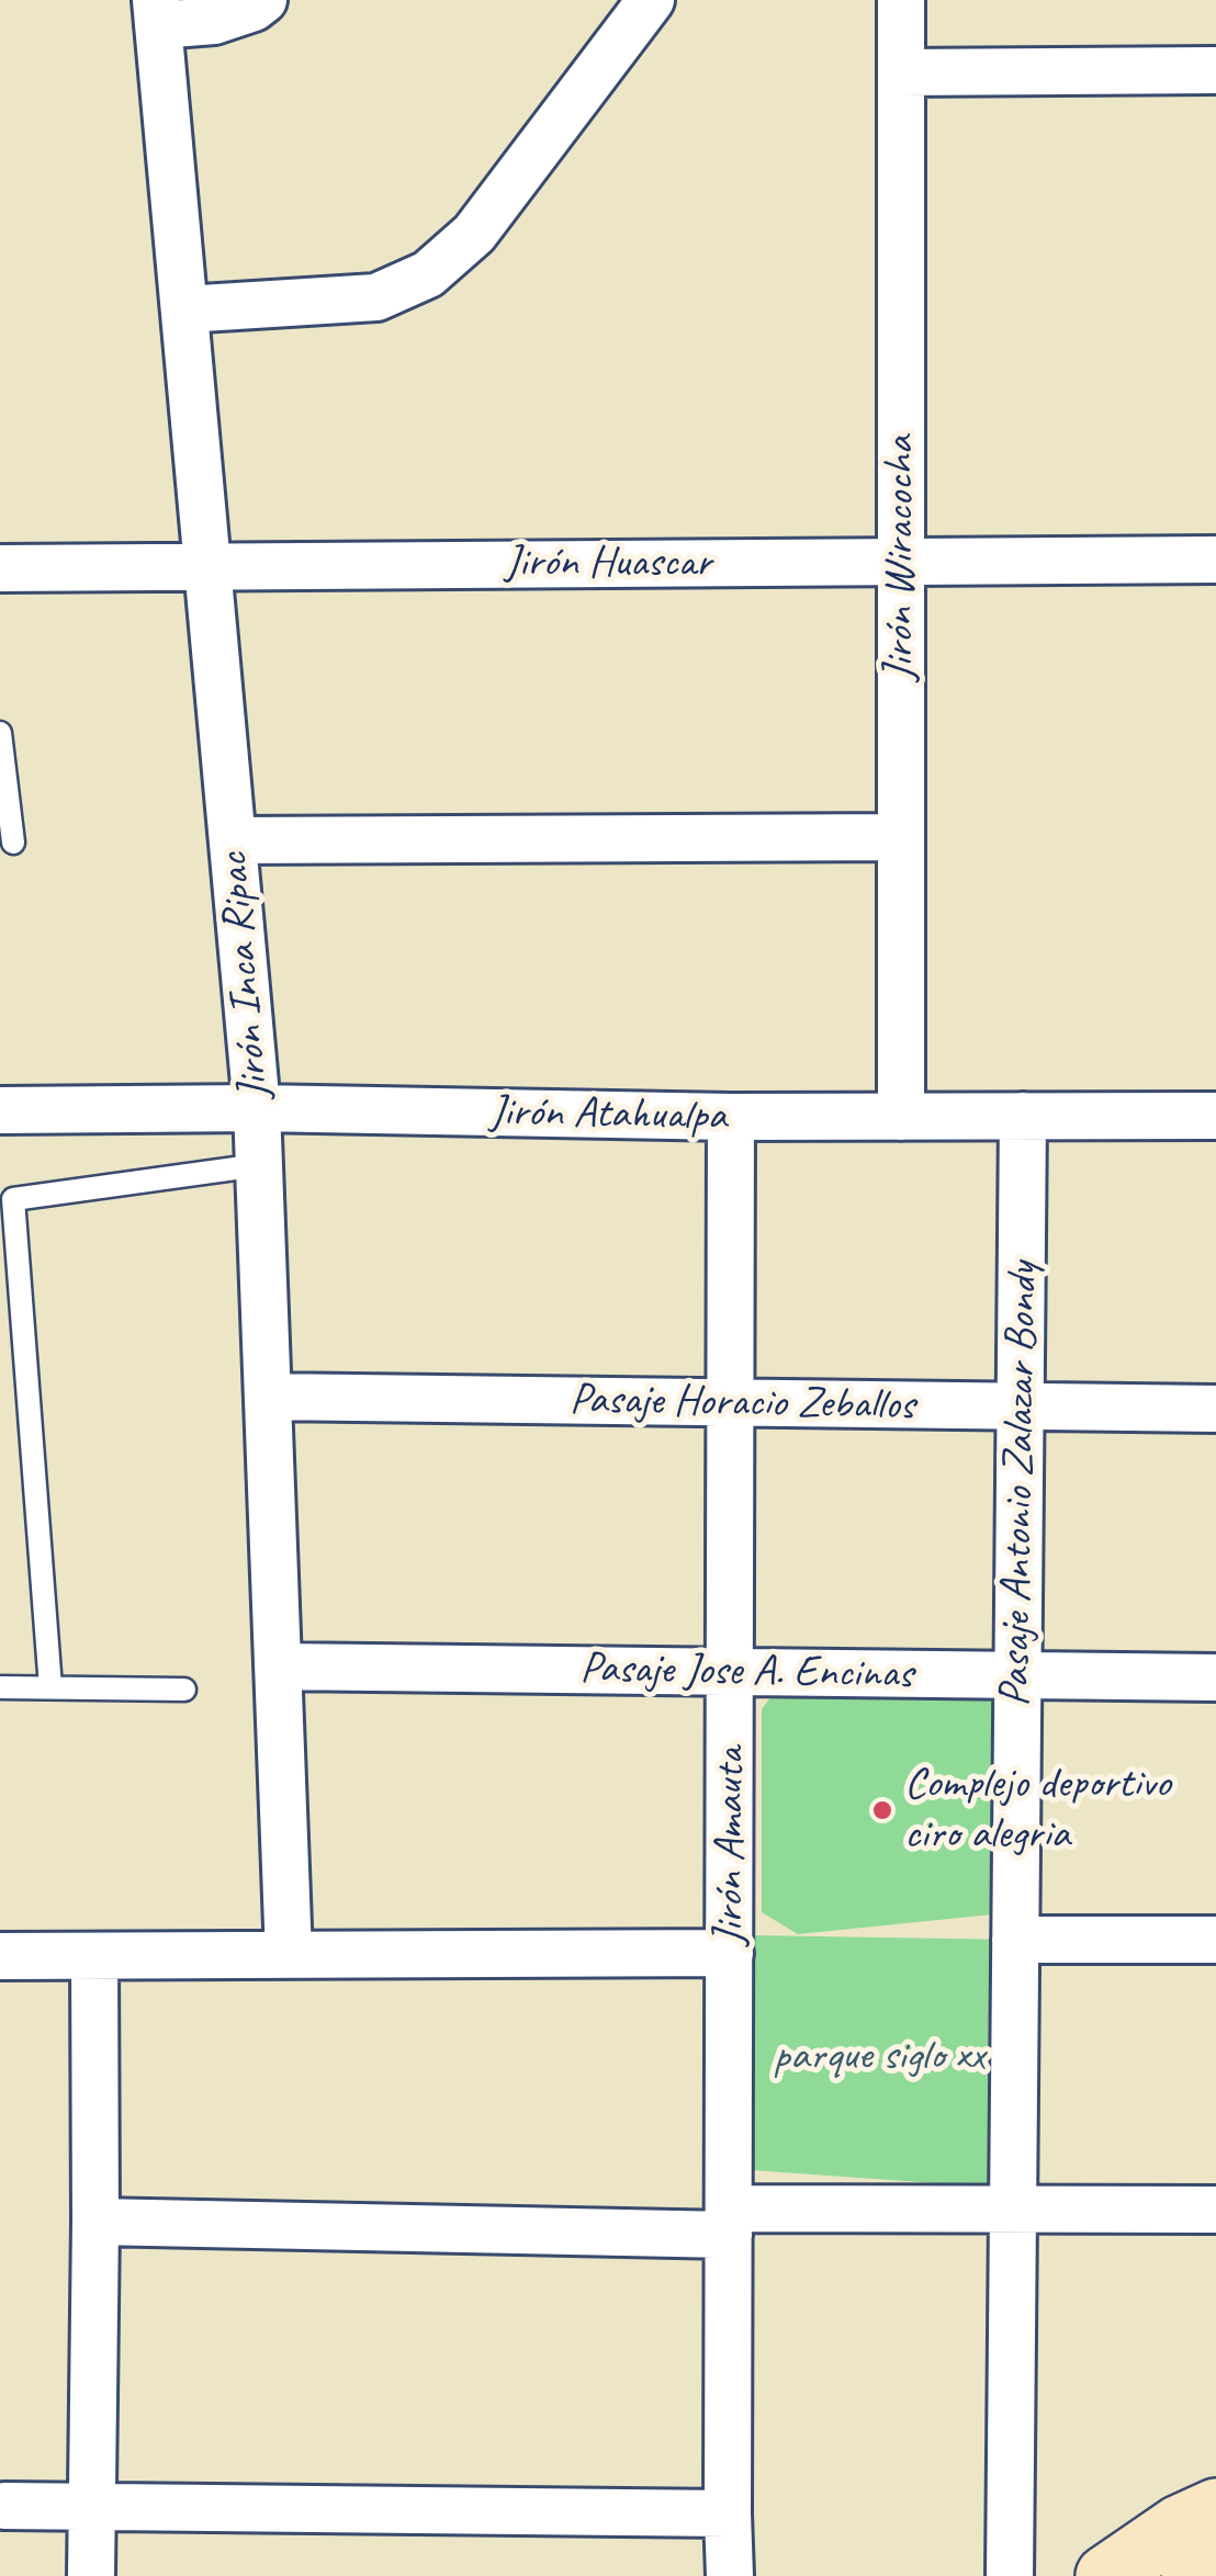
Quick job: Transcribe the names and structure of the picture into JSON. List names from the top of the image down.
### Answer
{
  "streets": {
    "street": [
      "Jirón Wiracocha",
      "Jirón Huascar",
      "Jirón Inca Ripac",
      "Jirón Atahualpa",
      "Pasaje Horacio Zeballos",
      "Pasaje Antonio Zalazar Bondy",
      "Pasaje Jose A. Encinas",
      "Jirón Amauta"
    ]
  },
  "crossings": [
    ["Jirón Wiracocha", "Jirón Huascar"],
    ["Jirón Wiracocha", "Jirón Atahualpa"],
    ["Jirón Huascar", "Jirón Inca Ripac"],
    ["Jirón Inca Ripac", "Jirón Atahualpa"],
    ["Jirón Inca Ripac", "Pasaje Horacio Zeballos"],
    ["Jirón Inca Ripac", "Pasaje Jose A. Encinas"],
    ["Jirón Atahualpa", "Pasaje Antonio Zalazar Bondy"],
    ["Jirón Atahualpa", "Jirón Amauta"],
    ["Pasaje Horacio Zeballos", "Pasaje Antonio Zalazar Bondy"],
    ["Pasaje Horacio Zeballos", "Jirón Amauta"],
    ["Pasaje Antonio Zalazar Bondy", "Pasaje Jose A. Encinas"],
    ["Pasaje Jose A. Encinas", "Jirón Amauta"]
  ],
  "parks": ["parque siglo xx"],
  "places": ["Complejo deportivo ciro alegria"]
}
